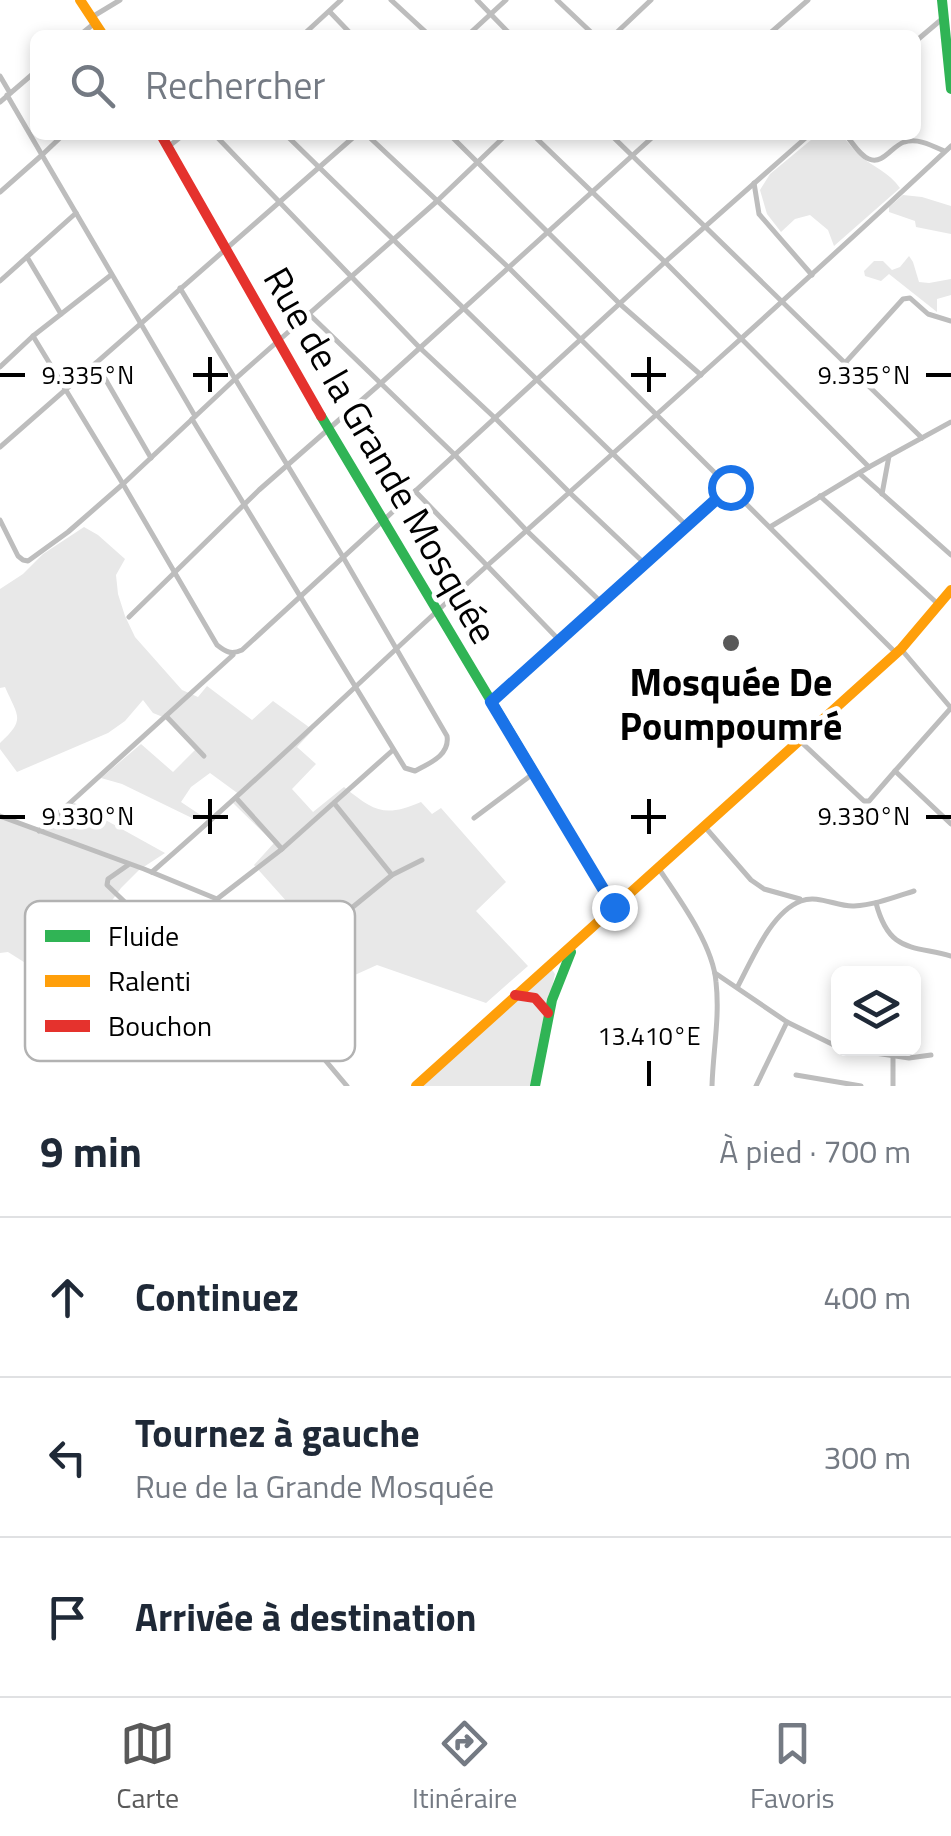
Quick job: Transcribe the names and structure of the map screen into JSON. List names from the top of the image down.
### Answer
{
  "streets": {
    "street": ["Rue de la Grande Mosquée"]
  },
  "places": ["Mosquée De Poumpoumré"],
  "legend": ["Fluide", "Ralenti", "Bouchon"],
  "page": {
    "search": "Rechercher",
    "heading": ["9 min", "À pied · 700 m"],
    "list": [
      ["Continuez", "400 m"],
      ["Tournez à gauche", "Rue de la Grande Mosquée", "300 m"],
      "Arrivée à destination"
    ],
    "nav": ["Carte", "Itinéraire", "Favoris"]
  },
  "coordinates": ["9.335°N", "9.330°N", "13.410°E"]
}
